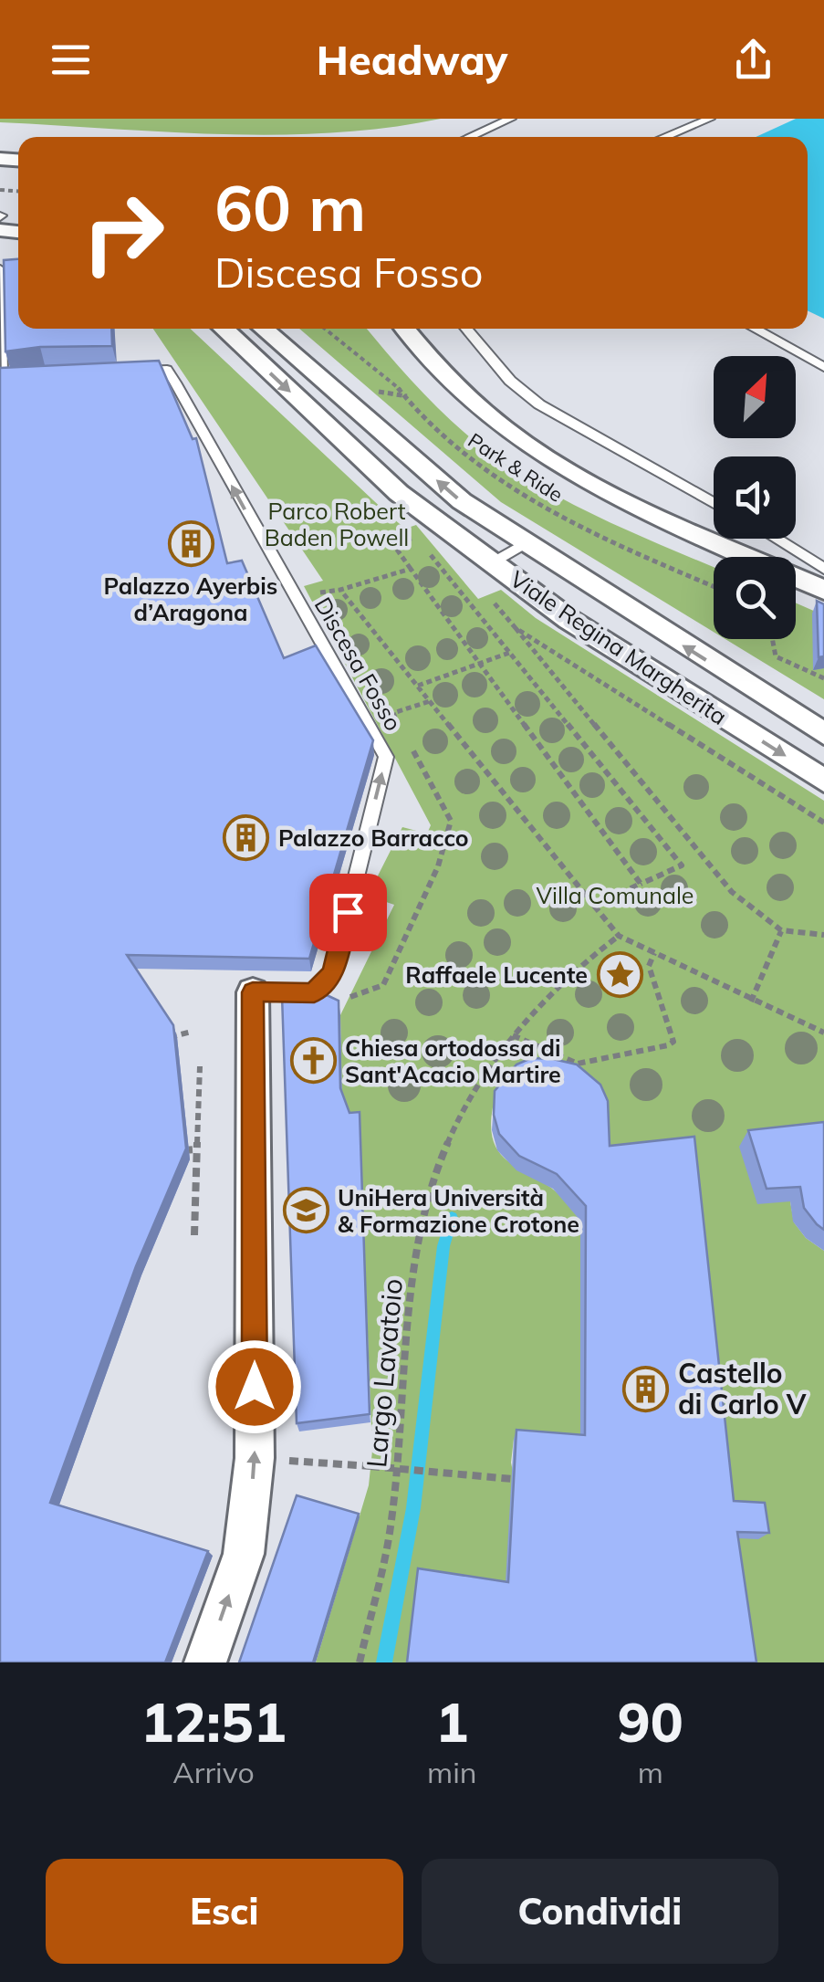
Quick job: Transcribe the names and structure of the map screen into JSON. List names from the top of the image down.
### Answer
{
  "streets": {
    "street": ["Viale Regina Margherita"],
    "lane": ["Discesa Fosso"],
    "path": ["Park & Ride", "Largo Lavatoio"]
  },
  "one_way": ["Discesa Fosso"],
  "parks": ["Parco Robert Baden Powell", "Villa Comunale"],
  "places": {
    "building": ["Palazzo Ayerbis d’Aragona", "Palazzo Barracco", "Castello di Carlo V"],
    "place": ["Raffaele Lucente"],
    "church": ["Chiesa ortodossa di Sant'Acacio Martire"],
    "school or university": ["UniHera Università & Formazione Crotone"]
  },
  "north": "top right",
  "page": {
    "header": "Headway",
    "turn": ["60 m", "Discesa Fosso"],
    "eta": [
      "12:51",
      "Arrivo",
      "1",
      "min",
      "90",
      "m"
    ],
    "buttons": ["Esci", "Condividi"]
  }
}
